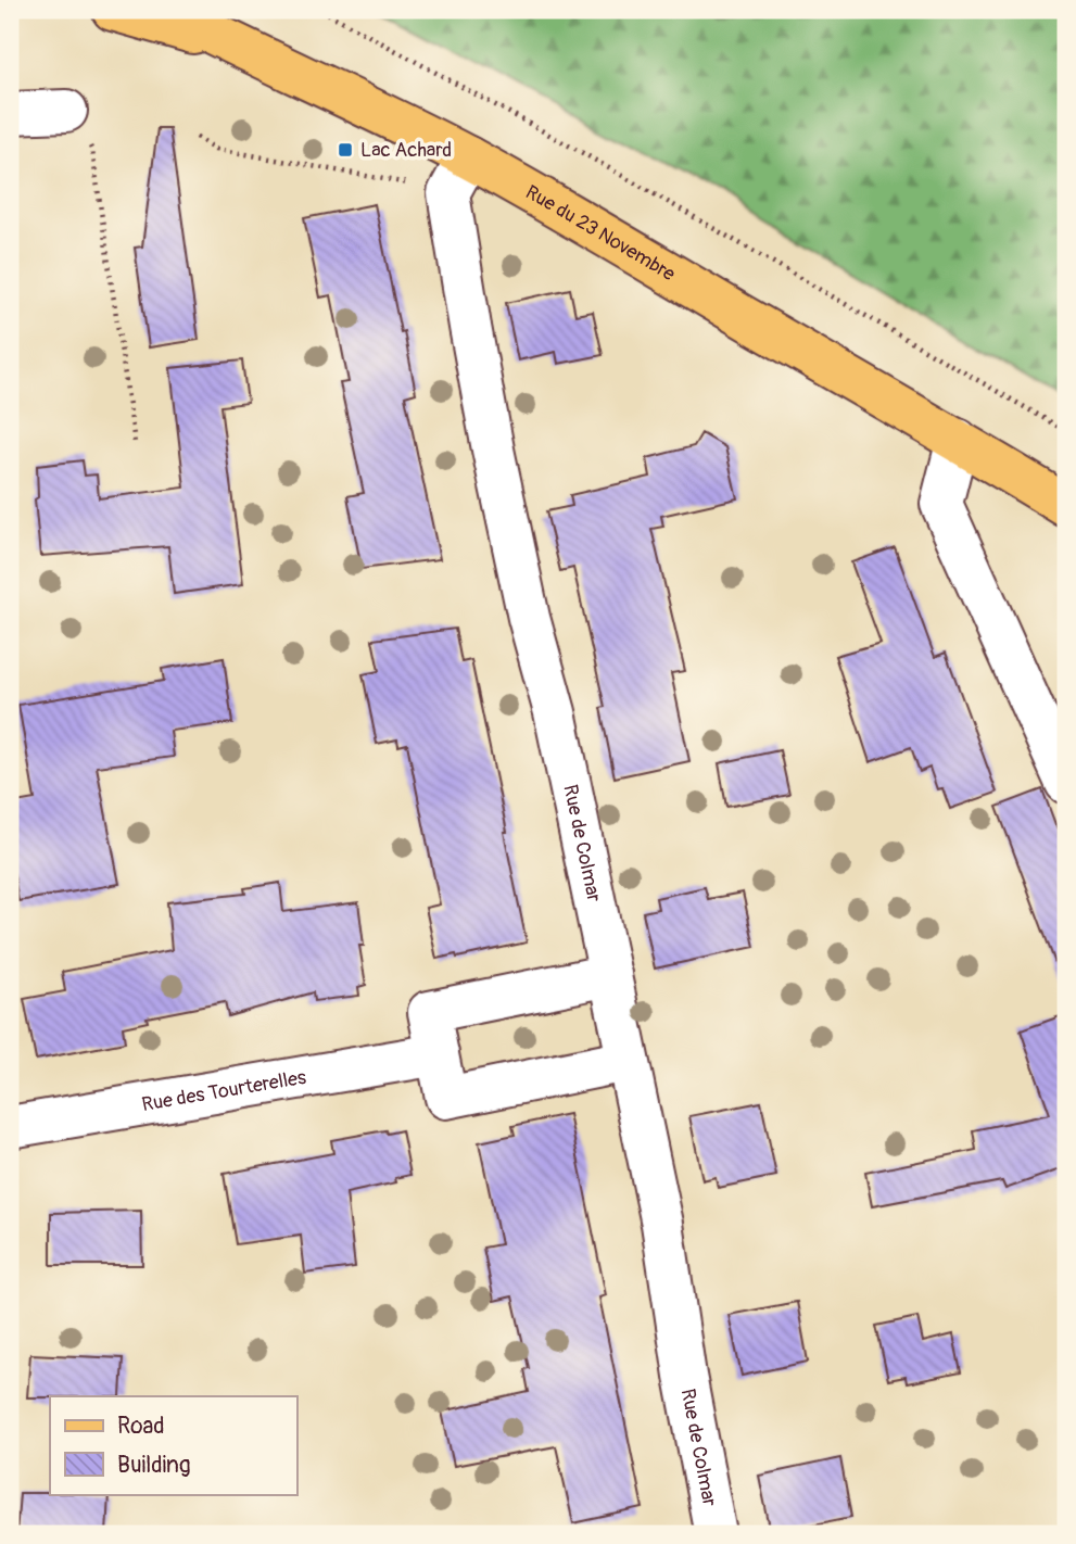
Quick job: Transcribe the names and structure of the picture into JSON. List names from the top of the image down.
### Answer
{
  "streets": {
    "main road": ["Rue du 23 Novembre"],
    "street": ["Rue de Colmar", "Rue des Tourterelles"]
  },
  "crossings": [
    ["Rue du 23 Novembre", "Rue de Colmar"]
  ],
  "places": {
    "transit": ["Lac Achard"]
  },
  "legend": ["Road", "Building"]
}
